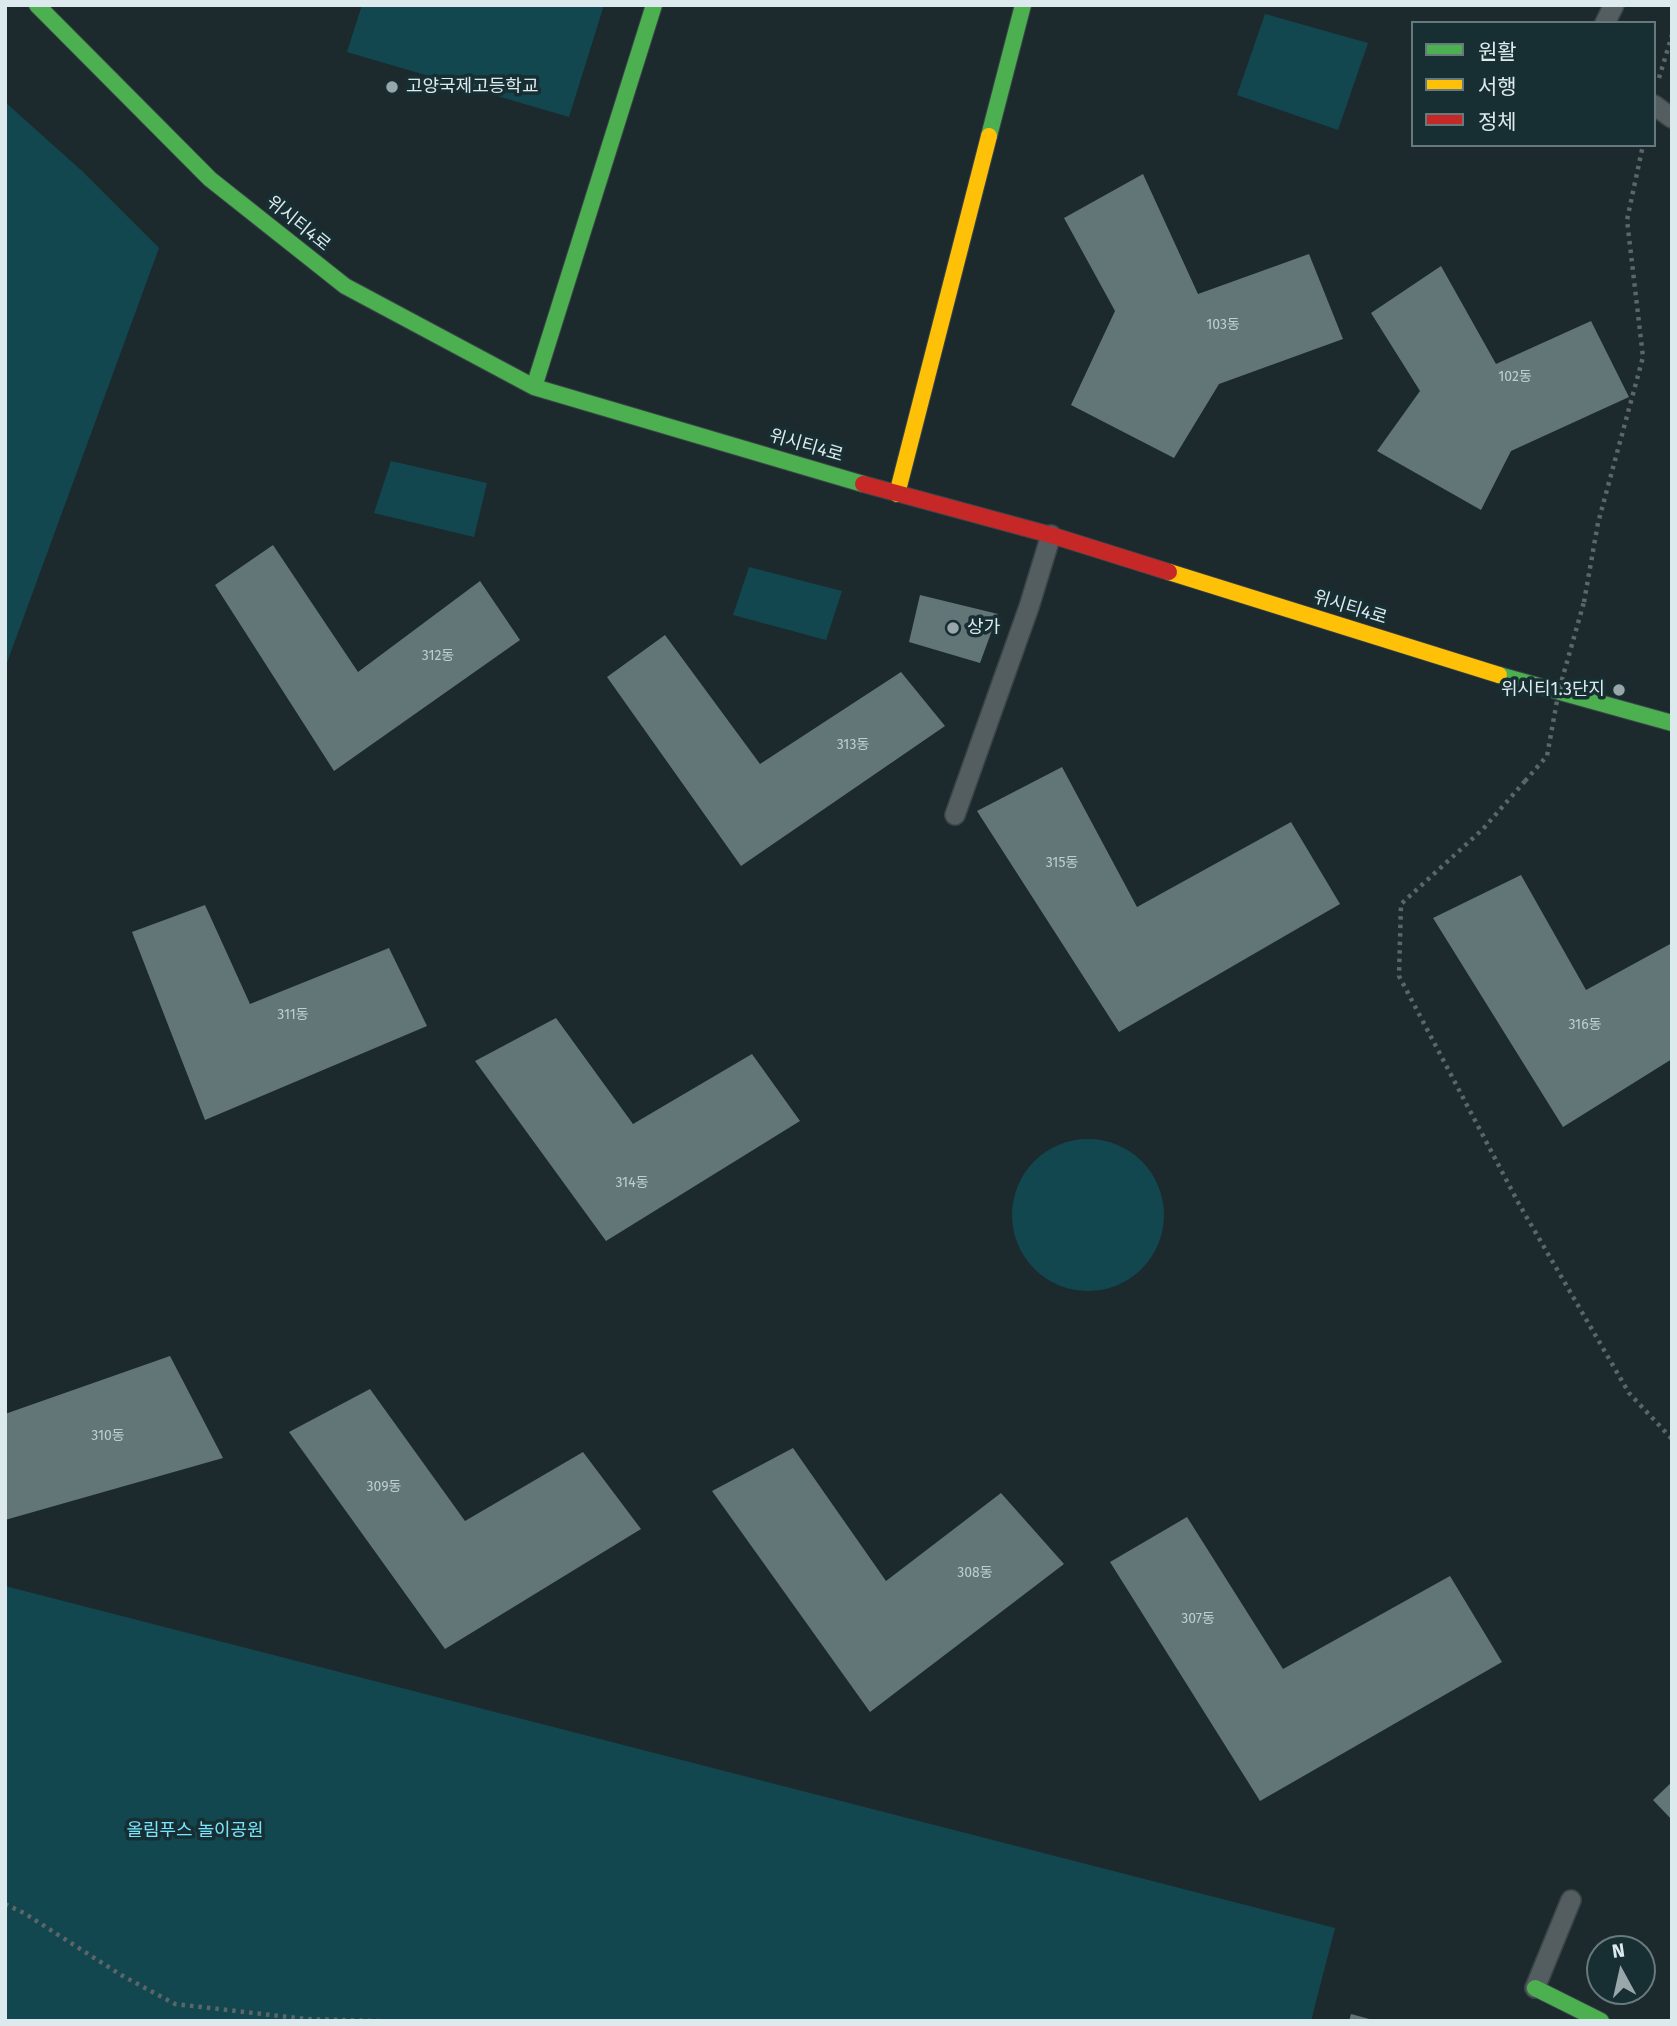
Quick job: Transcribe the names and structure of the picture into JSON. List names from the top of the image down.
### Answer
{
  "streets": {
    "street": ["위시티4로"]
  },
  "parks": ["올림푸스 놀이공원"],
  "places": ["고양국제고등학교", "상가", "위시티1.3단지"],
  "house_numbers": [
    "103동",
    "102동",
    "312동",
    "313동",
    "315동",
    "311동",
    "316동",
    "314동",
    "310동",
    "309동",
    "308동",
    "307동"
  ],
  "legend": ["원활", "서행", "정체"],
  "north": "top"
}
